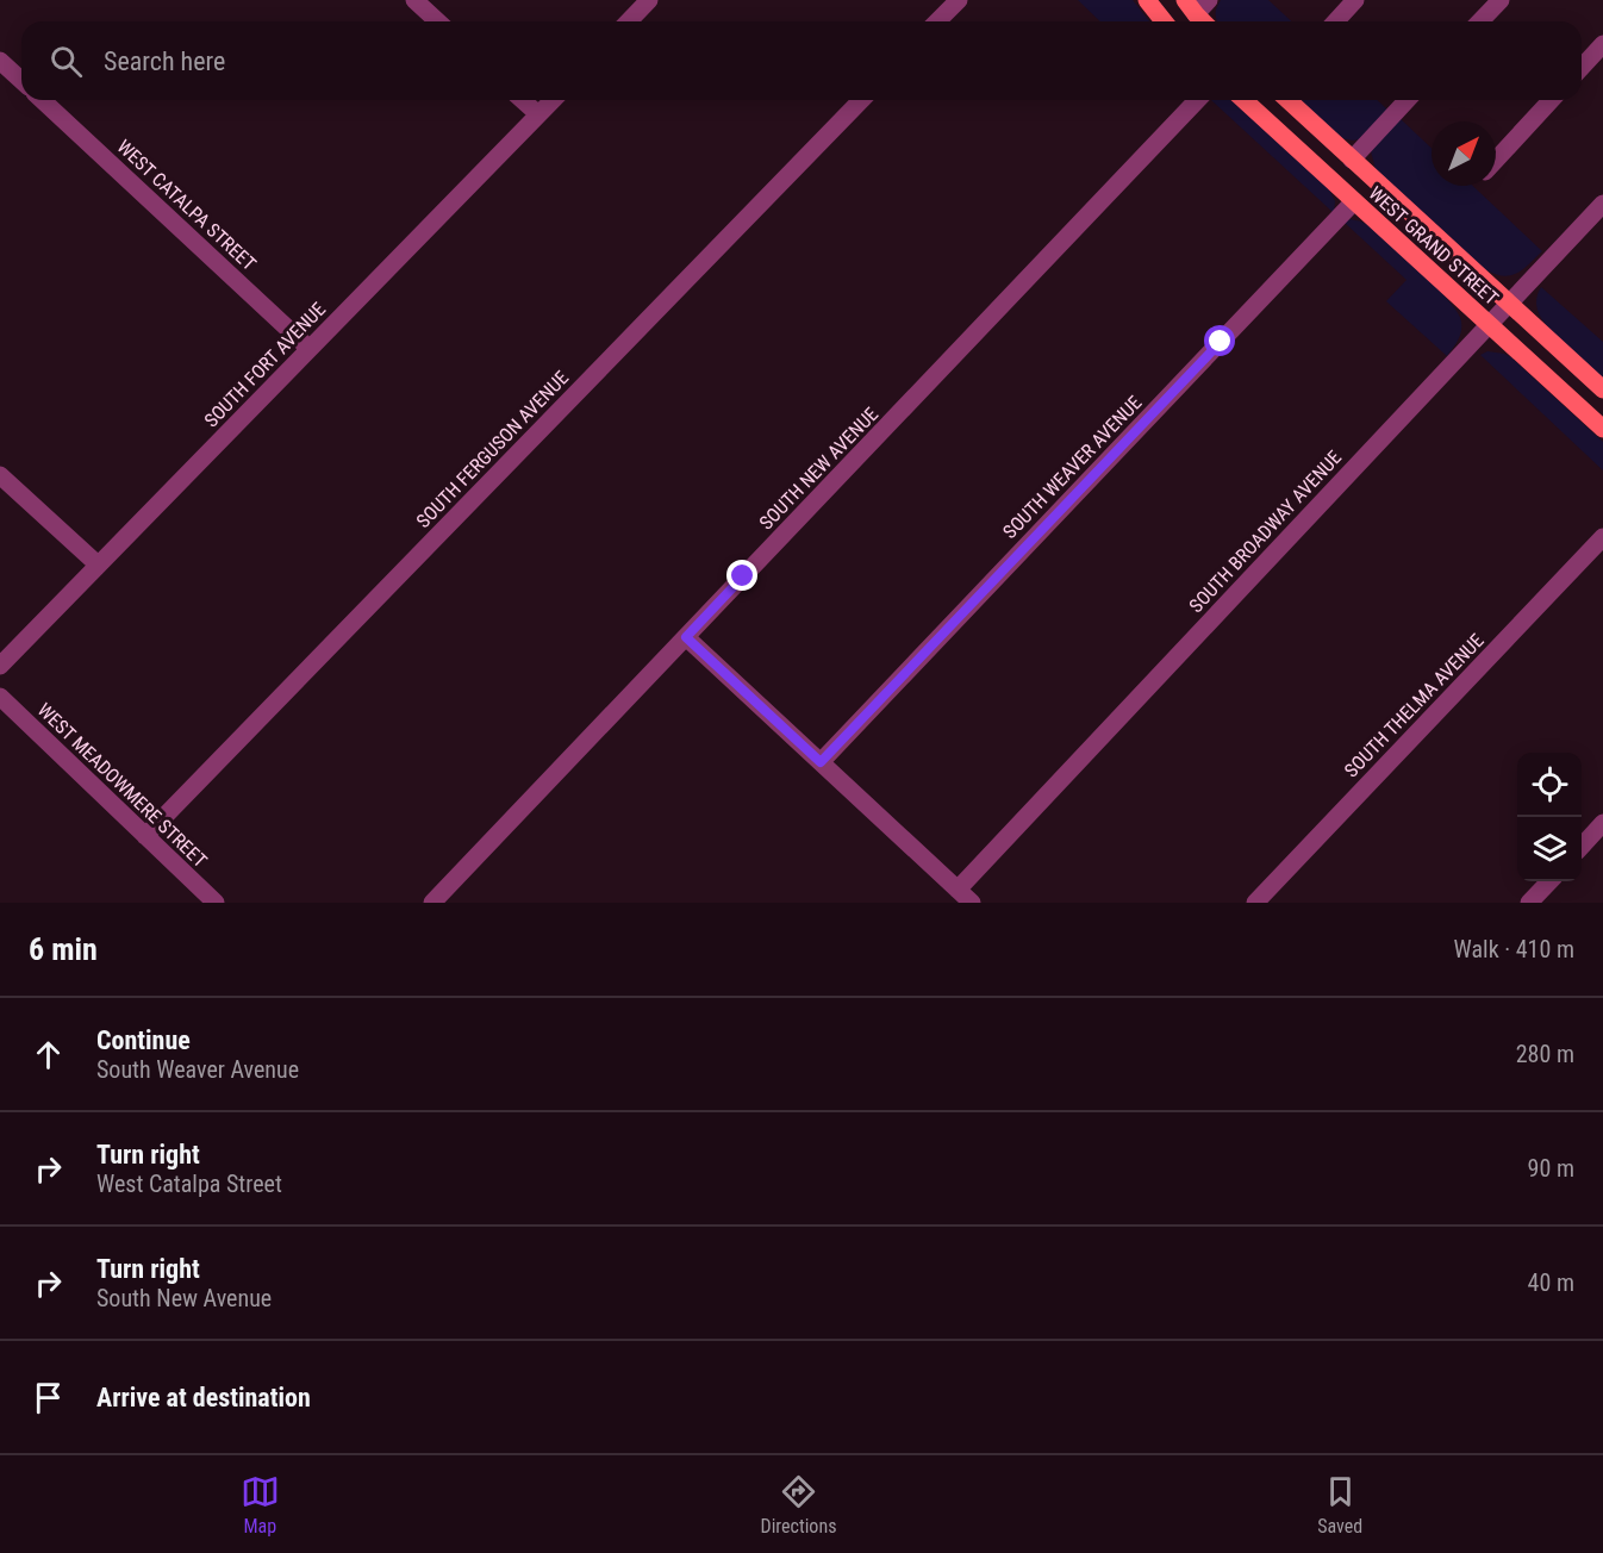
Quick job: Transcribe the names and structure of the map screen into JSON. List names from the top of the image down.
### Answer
{
  "streets": {
    "main road": ["WEST GRAND STREET"],
    "street": [
      "WEST CATALPA STREET",
      "SOUTH FORT AVENUE",
      "SOUTH FERGUSON AVENUE",
      "SOUTH WEAVER AVENUE",
      "SOUTH NEW AVENUE",
      "SOUTH BROADWAY AVENUE",
      "SOUTH THELMA AVENUE",
      "WEST MEADOWMERE STREET"
    ]
  },
  "crossings": [
    ["WEST CATALPA STREET", "SOUTH FORT AVENUE"],
    ["WEST GRAND STREET", "SOUTH WEAVER AVENUE"],
    ["WEST GRAND STREET", "SOUTH BROADWAY AVENUE"],
    ["SOUTH FERGUSON AVENUE", "WEST MEADOWMERE STREET"]
  ],
  "north": "top right",
  "page": {
    "search": "Search here",
    "heading": ["6 min", "Walk · 410 m"],
    "list": [
      ["Continue", "South Weaver Avenue", "280 m"],
      ["Turn right", "West Catalpa Street", "90 m"],
      ["Turn right", "South New Avenue", "40 m"],
      "Arrive at destination"
    ],
    "nav": ["Map", "Directions", "Saved"]
  }
}
